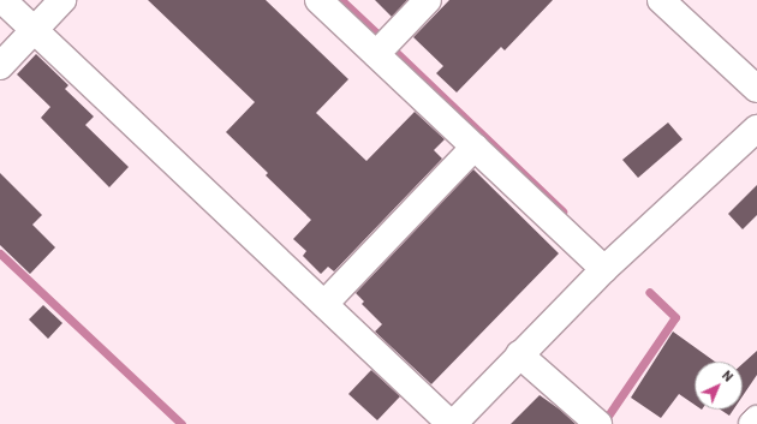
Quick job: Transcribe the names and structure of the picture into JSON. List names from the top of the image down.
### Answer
{
  "north": "top right"
}
